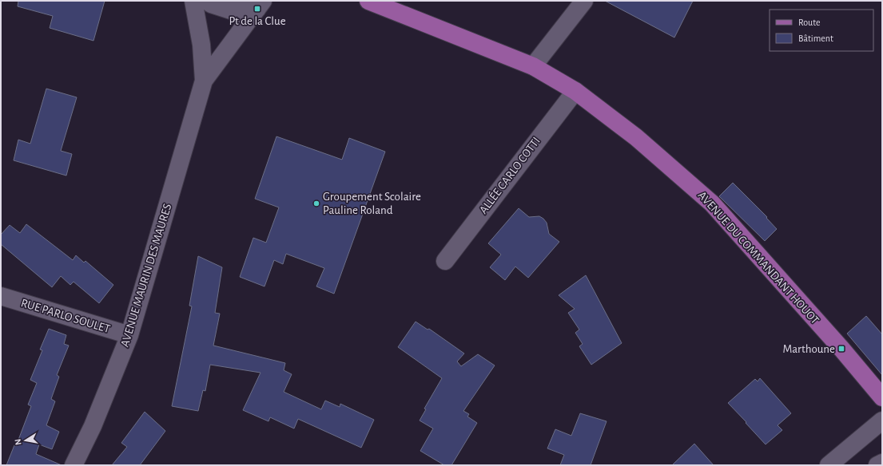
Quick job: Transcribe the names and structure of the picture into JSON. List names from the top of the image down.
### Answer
{
  "streets": {
    "main road": ["AVENUE DU COMMANDANT HOUOT"],
    "street": ["ALLÉE CARLO COTTI", "AVENUE MAURIN DES MAURES", "RUE PARLO SOULET"]
  },
  "crossings": [
    ["ALLÉE CARLO COTTI", "AVENUE DU COMMANDANT HOUOT"],
    ["AVENUE MAURIN DES MAURES", "RUE PARLO SOULET"]
  ],
  "places": {
    "transit": ["Pt de la Clue", "Marthoune"],
    "other": ["Groupement Scolaire Pauline Roland"]
  },
  "legend": ["Route", "Bâtiment"],
  "north": "left"
}
